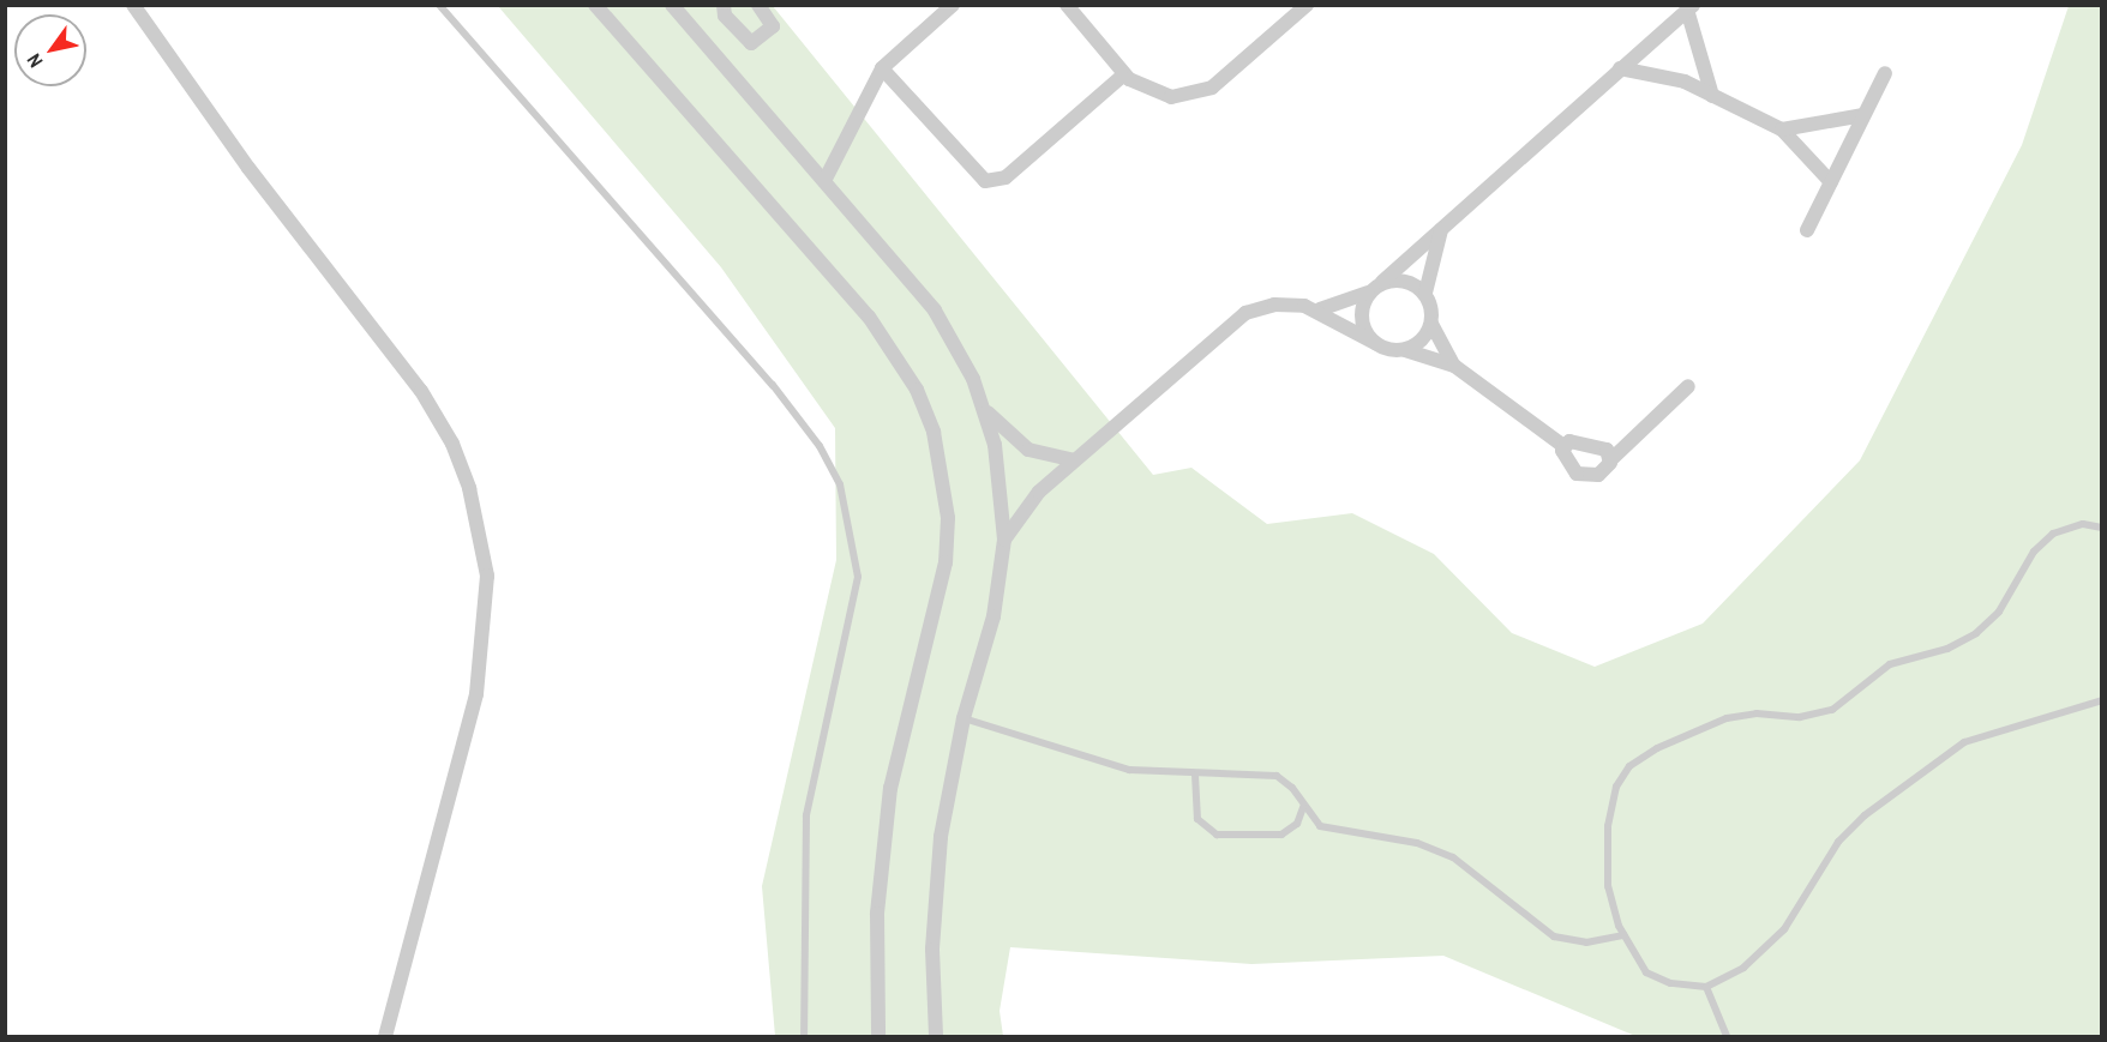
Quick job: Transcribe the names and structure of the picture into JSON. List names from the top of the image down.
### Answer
{
  "north": "bottom left"
}
